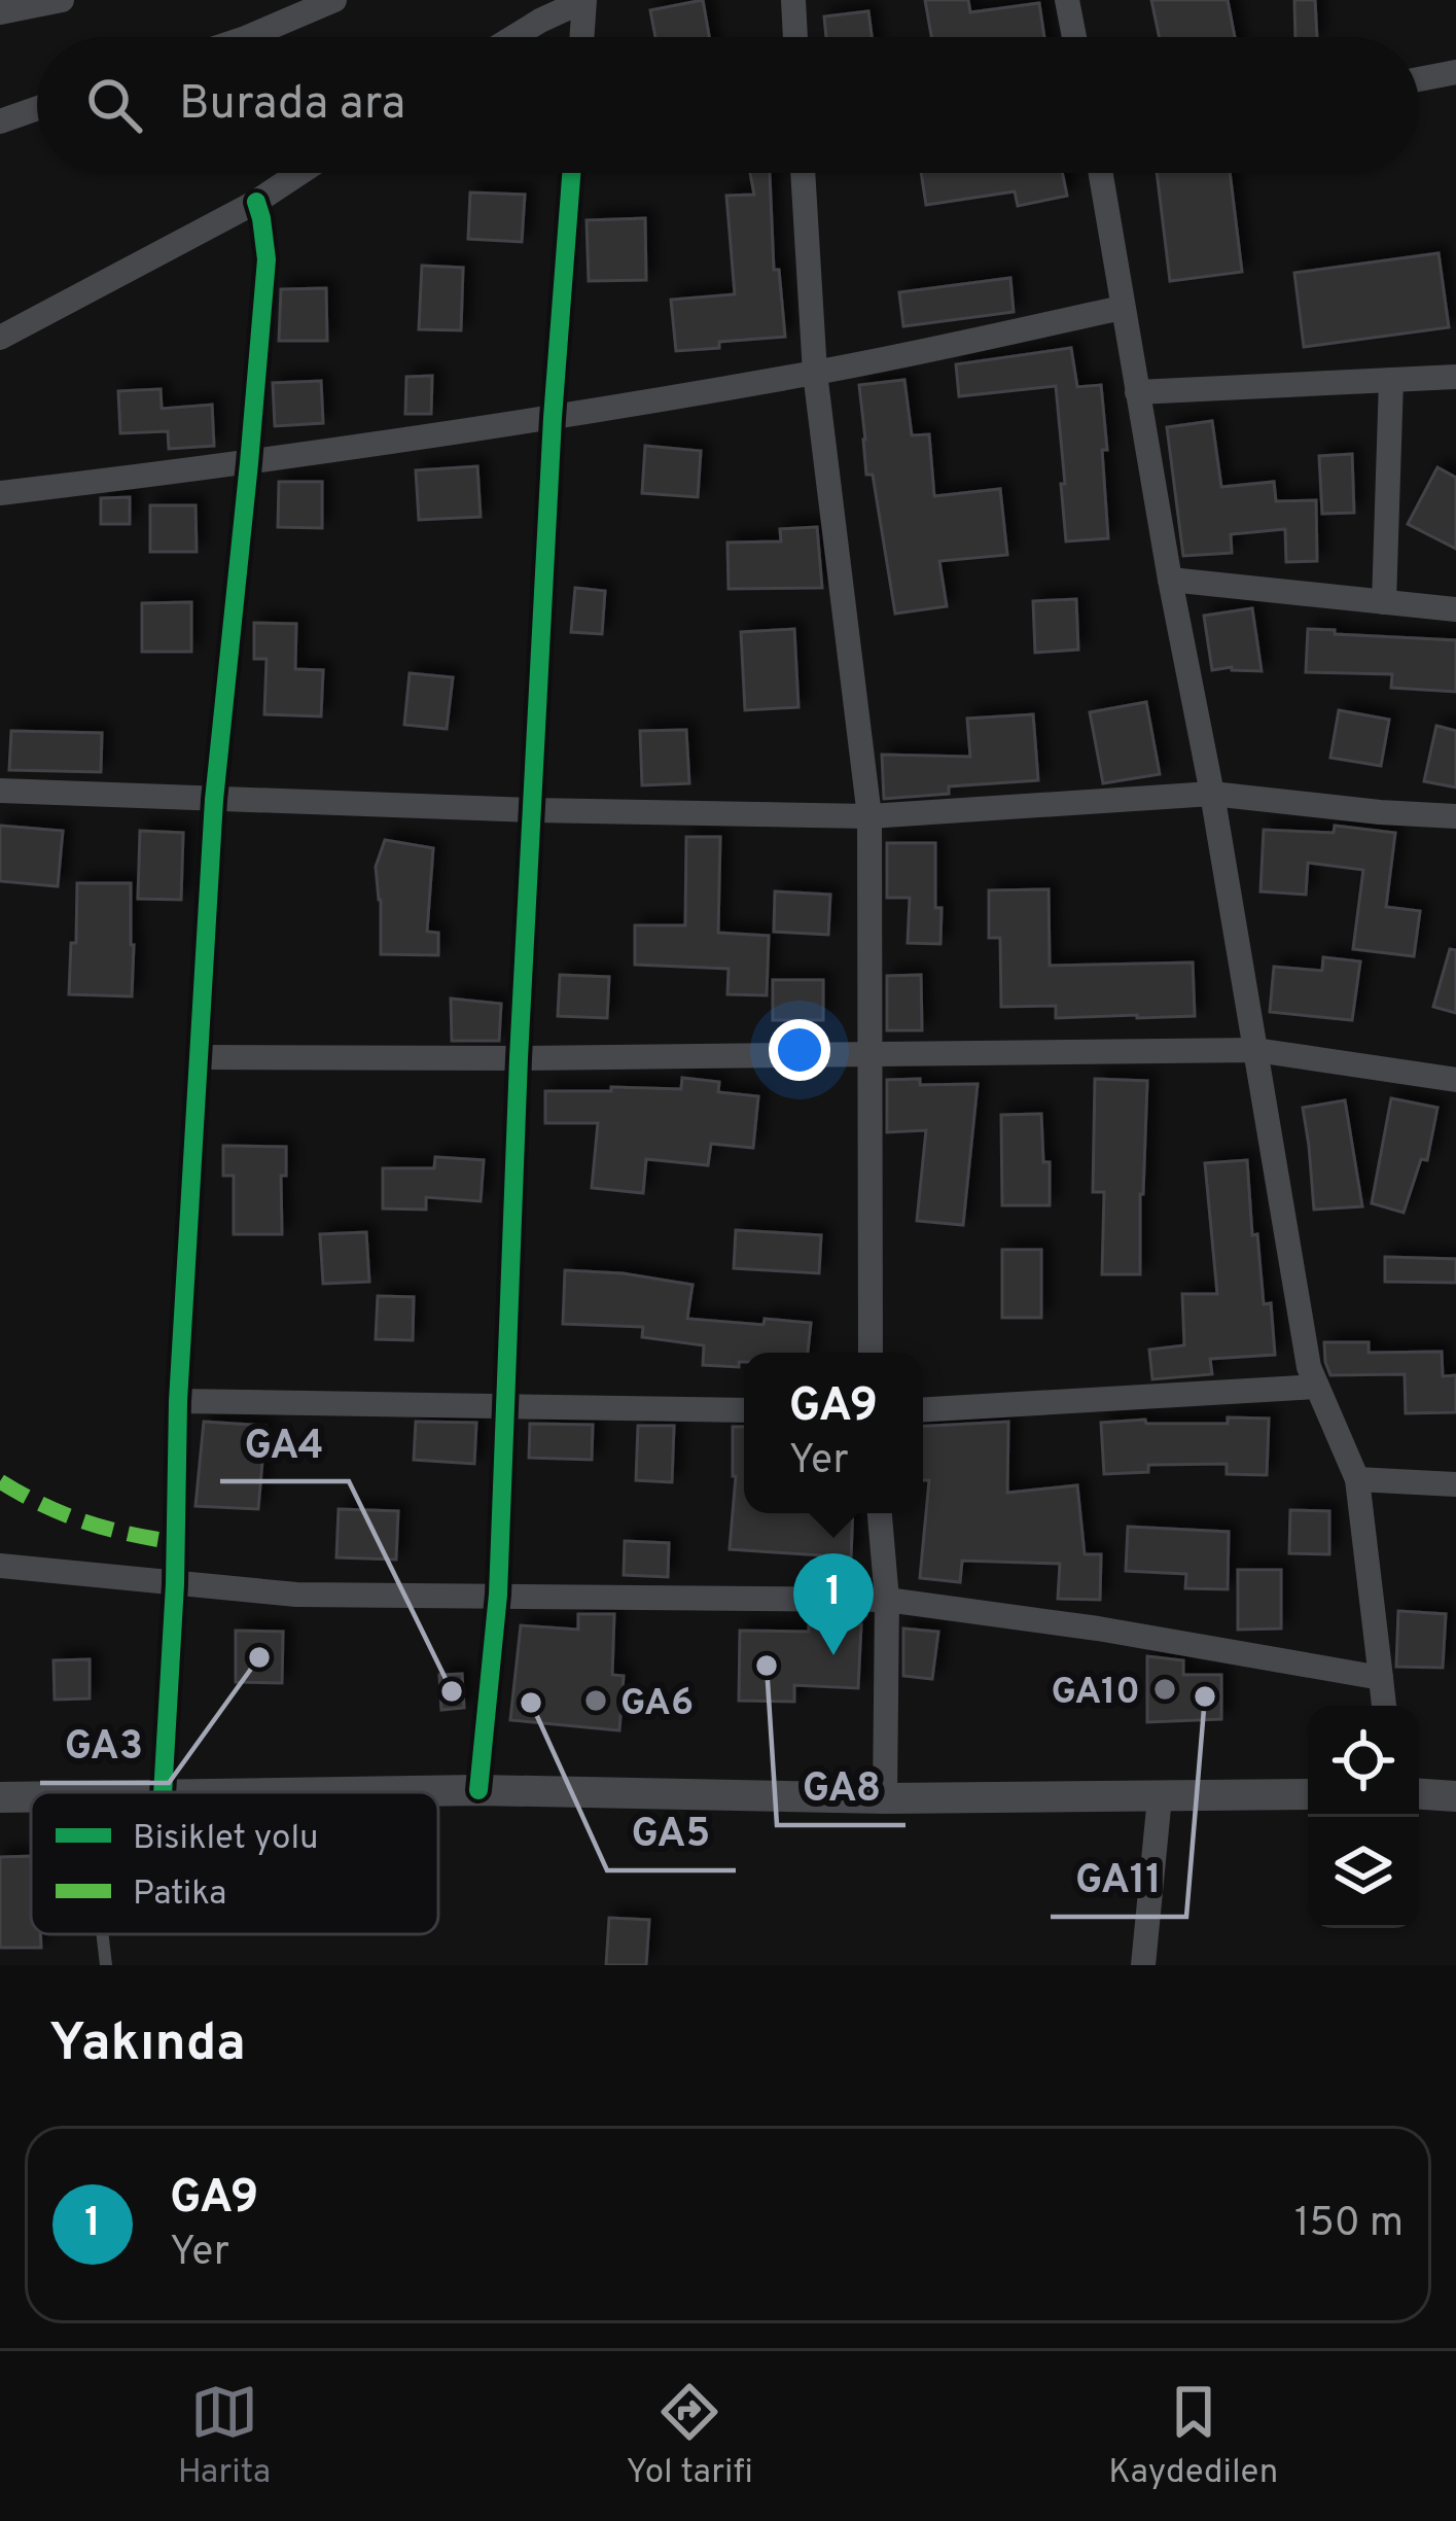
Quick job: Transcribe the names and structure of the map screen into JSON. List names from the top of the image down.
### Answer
{
  "places": [
    "GA3",
    "GA8",
    "GA10",
    "GA4",
    "GA11",
    "GA6",
    "GA5"
  ],
  "legend": ["Bisiklet yolu", "Patika"],
  "page": {
    "search": "Burada ara",
    "popup": ["GA9", "Yer"],
    "pins": "1",
    "heading": "Yakında",
    "list": [
      {
        "mark": "1",
        "name": "GA9",
        "note": "Yer",
        "value": "150 m"
      }
    ],
    "nav": ["Harita", "Yol tarifi", "Kaydedilen"]
  }
}
